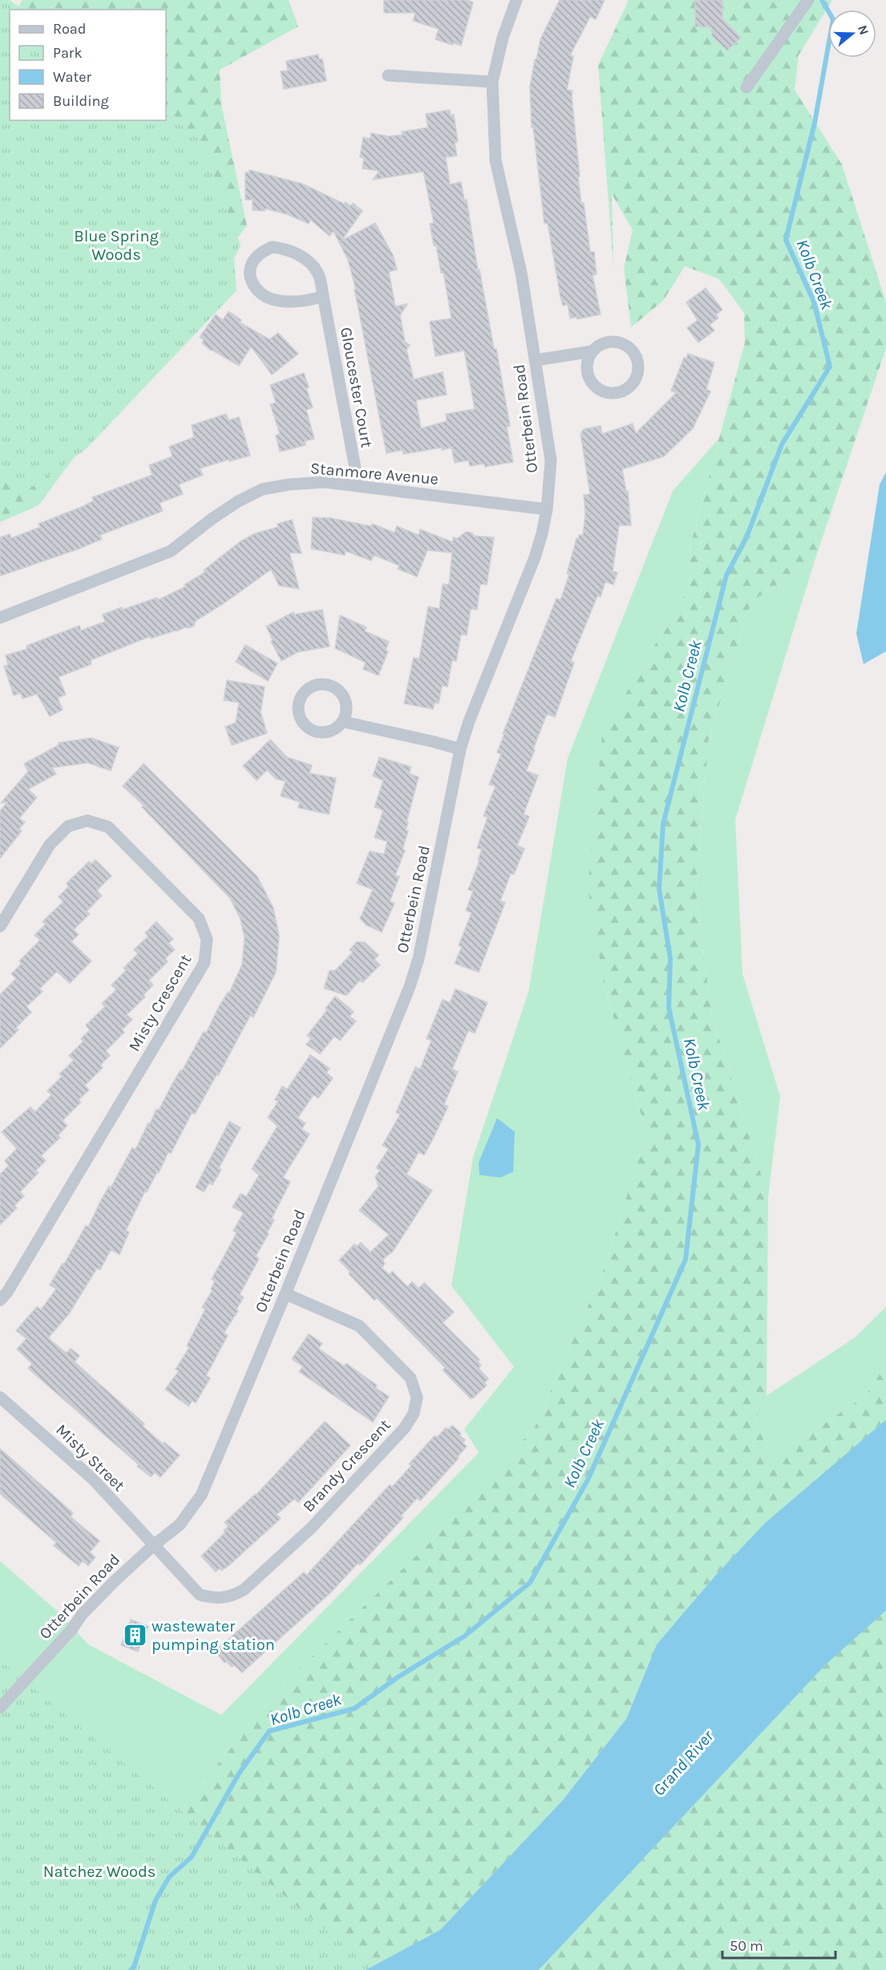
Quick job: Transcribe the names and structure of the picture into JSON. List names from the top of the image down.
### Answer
{
  "streets": {
    "street": [
      "Gloucester Court",
      "Otterbein Road",
      "Stanmore Avenue",
      "Misty Crescent",
      "Misty Street",
      "Brandy Crescent"
    ]
  },
  "crossings": [
    ["Gloucester Court", "Stanmore Avenue"],
    ["Otterbein Road", "Stanmore Avenue"],
    ["Otterbein Road", "Misty Street"],
    ["Otterbein Road", "Brandy Crescent"],
    ["Misty Street", "Brandy Crescent"]
  ],
  "water": ["Kolb Creek", "Grand River"],
  "parks": ["Blue Spring Woods", "Natchez Woods"],
  "places": {
    "building": ["wastewater pumping station"]
  },
  "legend": [
    "Road",
    "Park",
    "Water",
    "Building"
  ],
  "scale_bar": "50 m",
  "north": "right"
}
